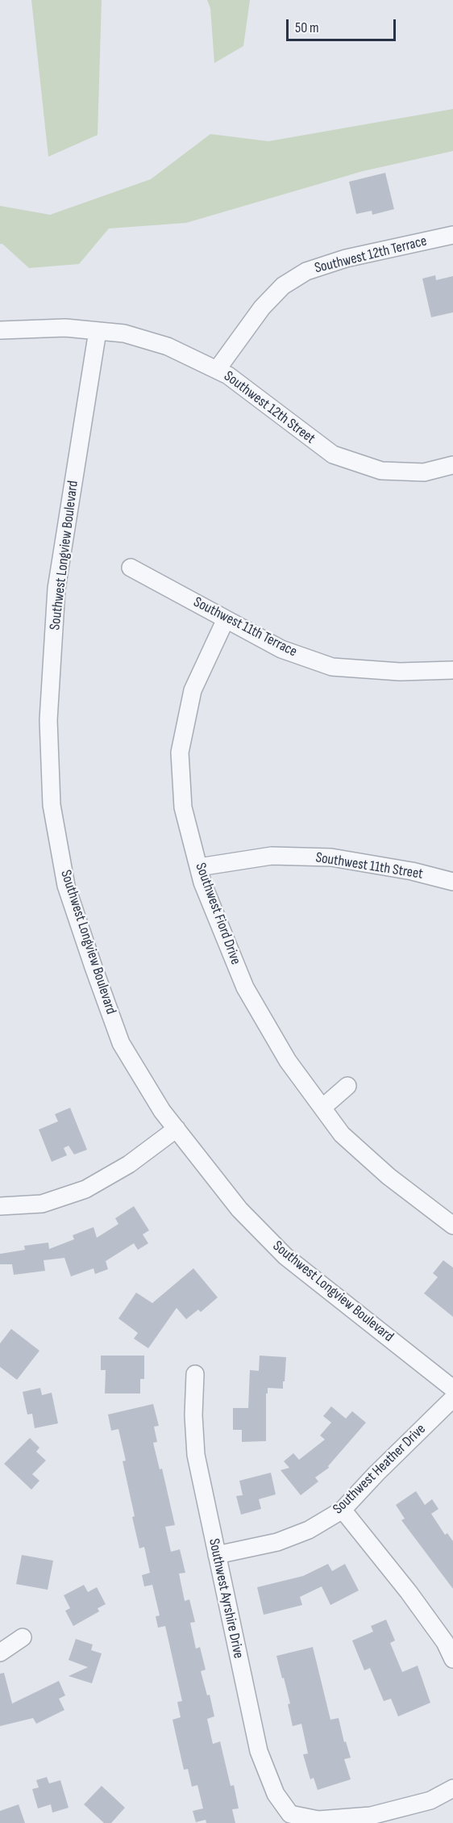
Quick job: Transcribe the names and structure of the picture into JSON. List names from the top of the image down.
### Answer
{
  "streets": {
    "street": [
      "Southwest 12th Terrace",
      "Southwest 12th Street",
      "Southwest Longview Boulevard",
      "Southwest 11th Terrace",
      "Southwest 11th Street",
      "Southwest Fiord Drive",
      "Southwest Heather Drive",
      "Southwest Ayrshire Drive"
    ]
  },
  "crossings": [
    ["Southwest 12th Terrace", "Southwest 12th Street"],
    ["Southwest 12th Street", "Southwest Longview Boulevard"],
    ["Southwest 11th Terrace", "Southwest Fiord Drive"],
    ["Southwest 11th Street", "Southwest Fiord Drive"],
    ["Southwest Heather Drive", "Southwest Ayrshire Drive"]
  ],
  "scale_bar": "50 m"
}
